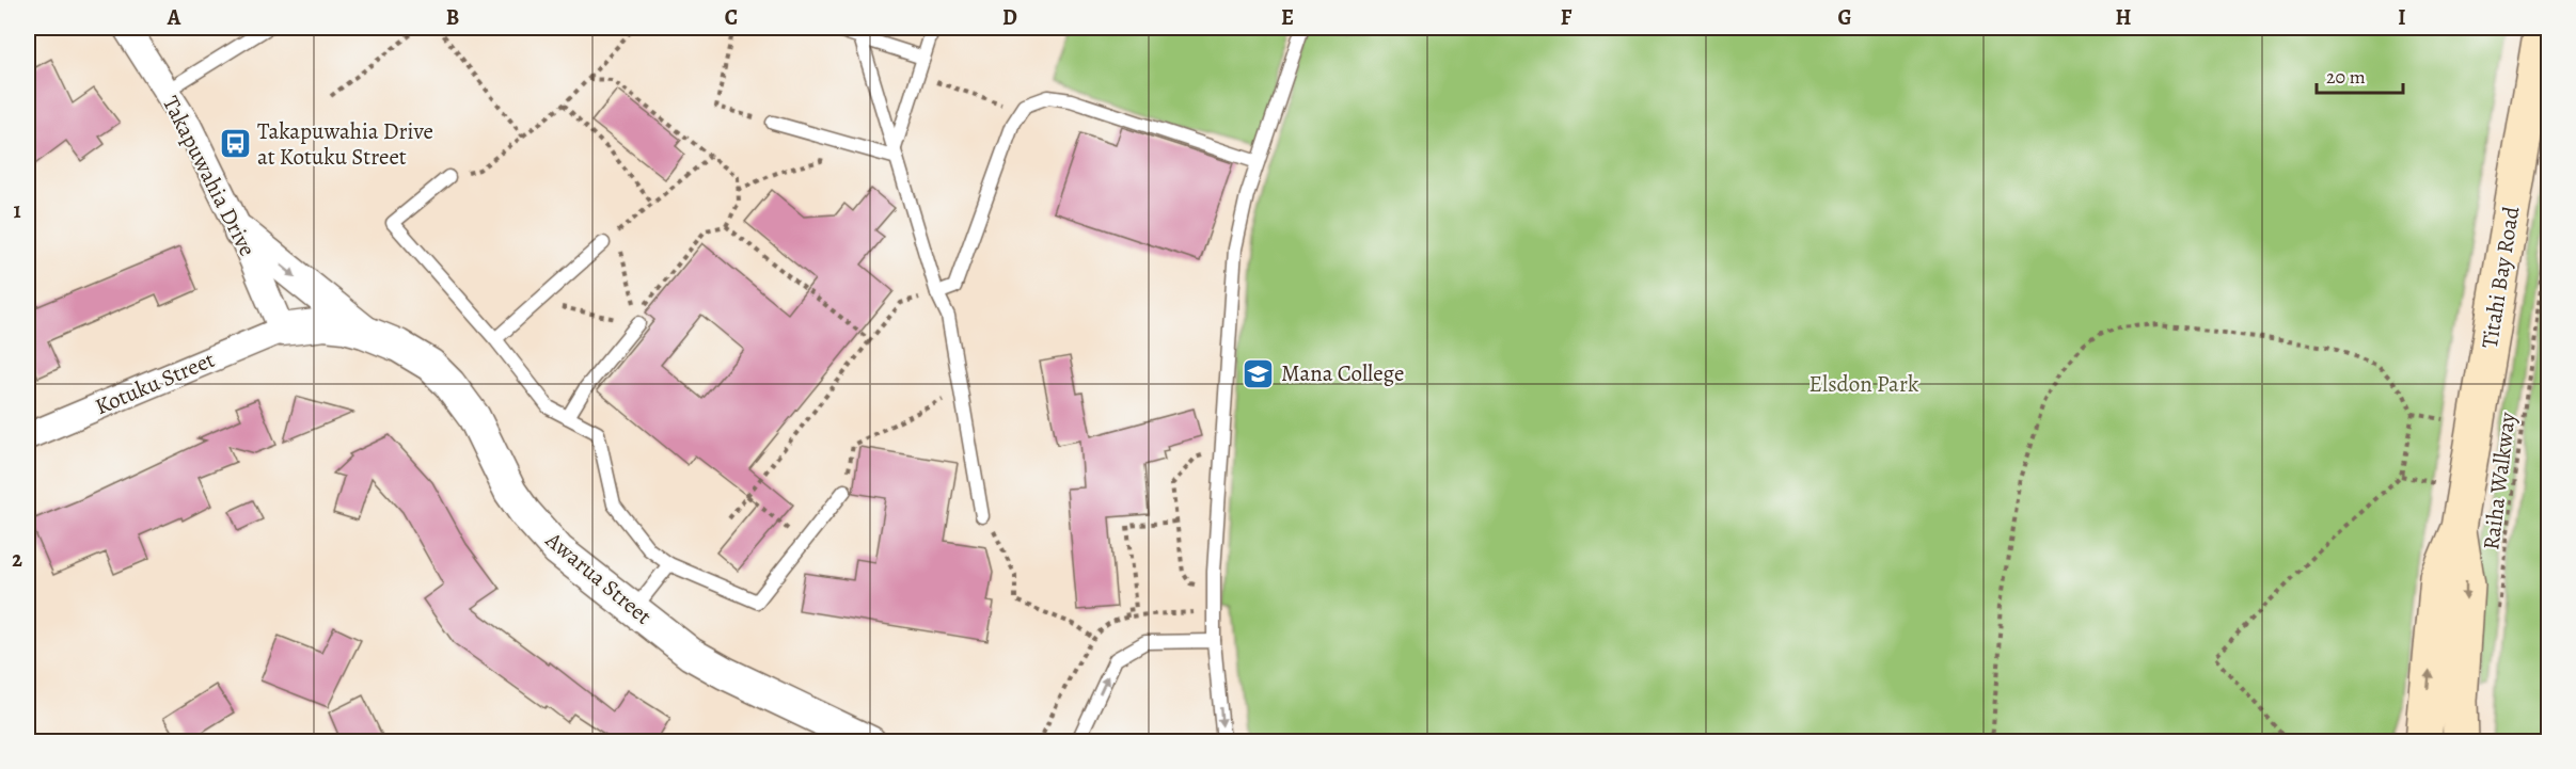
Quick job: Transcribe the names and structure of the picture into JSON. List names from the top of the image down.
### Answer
{
  "streets": {
    "main road": ["Titahi Bay Road"],
    "street": ["Takapuwahia Drive", "Kotuku Street", "Awarua Street"],
    "path": ["Raiha Walkway"]
  },
  "crossings": [
    ["Takapuwahia Drive", "Kotuku Street"],
    ["Takapuwahia Drive", "Awarua Street"],
    ["Kotuku Street", "Awarua Street"]
  ],
  "parks": ["Elsdon Park"],
  "places": {
    "bus stop": ["Takapuwahia Drive at Kotuku Street"],
    "school or university": ["Mana College"]
  },
  "scale_bar": "20 m",
  "grid": {
    "columns": [
      "A",
      "B",
      "C",
      "D",
      "E",
      "F",
      "G",
      "H",
      "I"
    ],
    "rows": ["1", "2"]
  }
}
